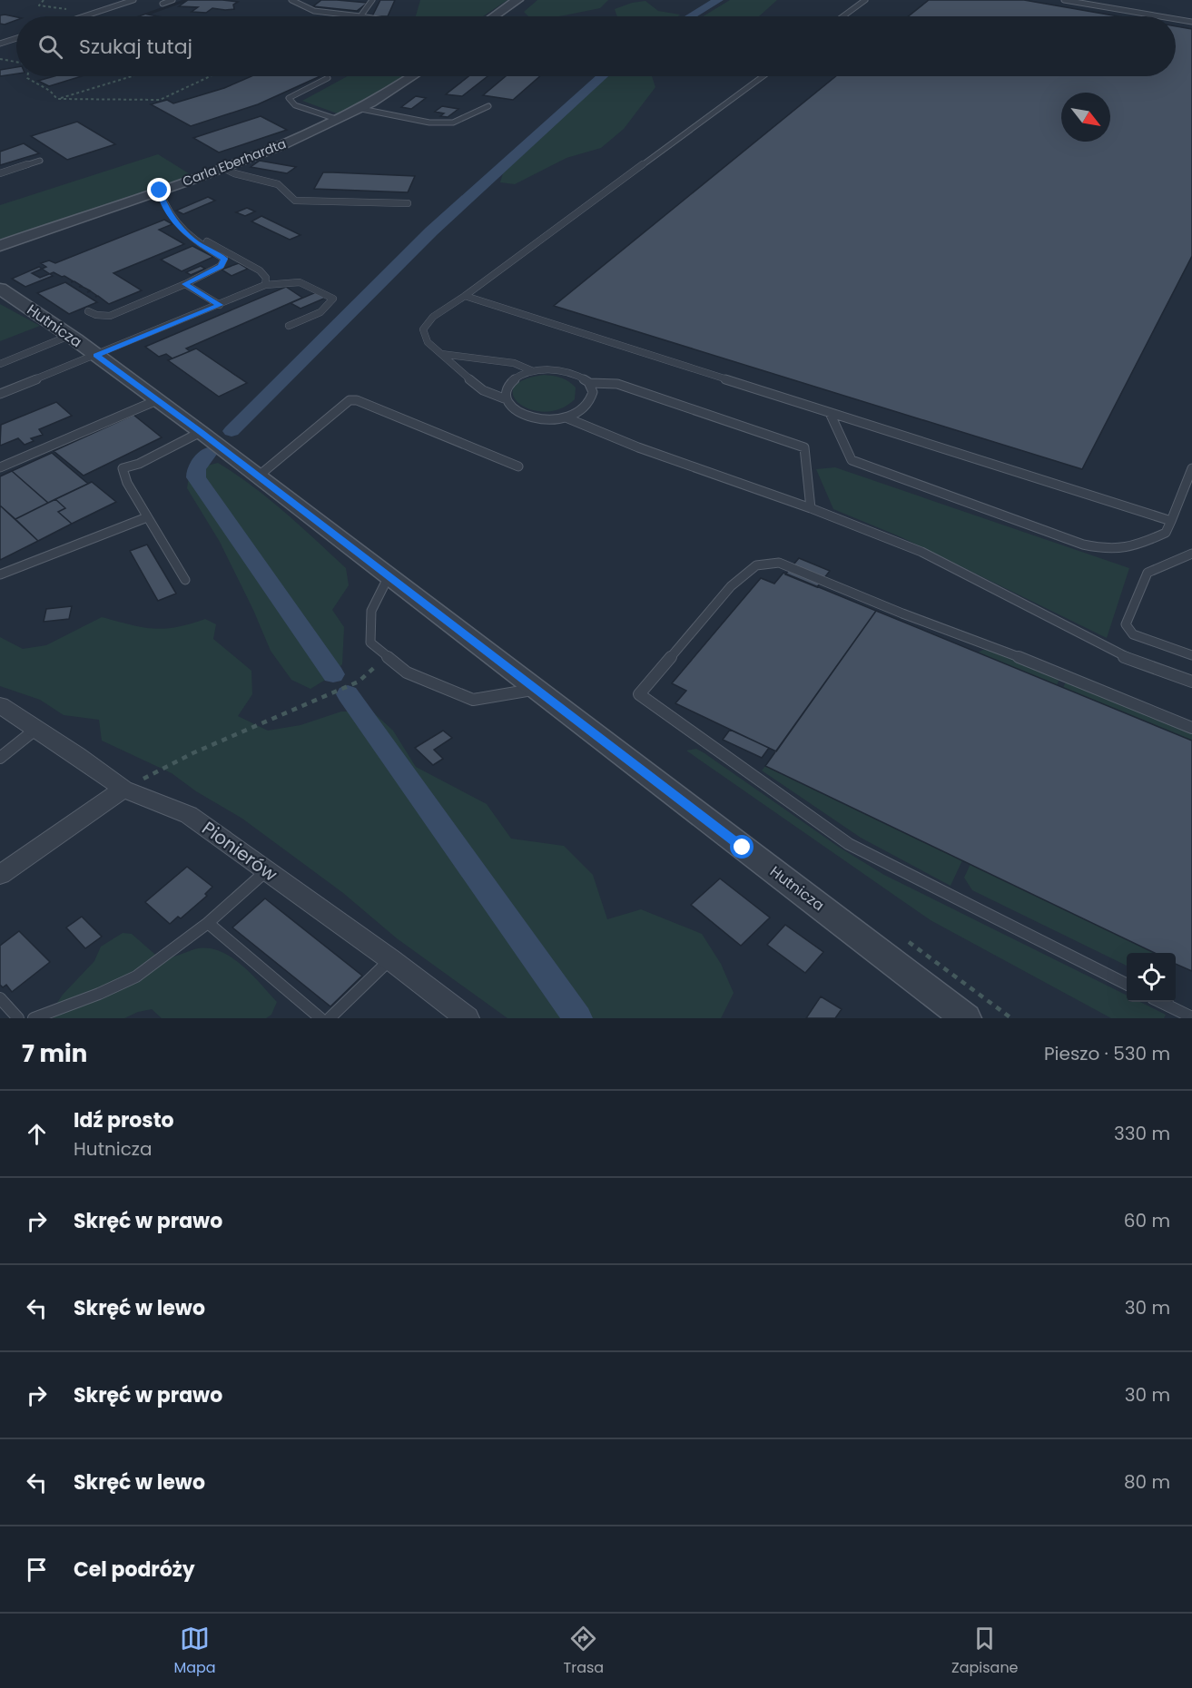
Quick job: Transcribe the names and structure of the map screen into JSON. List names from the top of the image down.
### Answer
{
  "streets": {
    "street": ["Carla Eberhardta", "Hutnicza", "Pionierów"]
  },
  "north": "bottom right",
  "page": {
    "search": "Szukaj tutaj",
    "heading": ["7 min", "Pieszo · 530 m"],
    "list": [
      ["Idź prosto", "Hutnicza", "330 m"],
      ["Skręć w prawo", "60 m"],
      ["Skręć w lewo", "30 m"],
      ["Skręć w prawo", "30 m"],
      ["Skręć w lewo", "80 m"],
      "Cel podróży"
    ],
    "nav": ["Mapa", "Trasa", "Zapisane"]
  }
}
